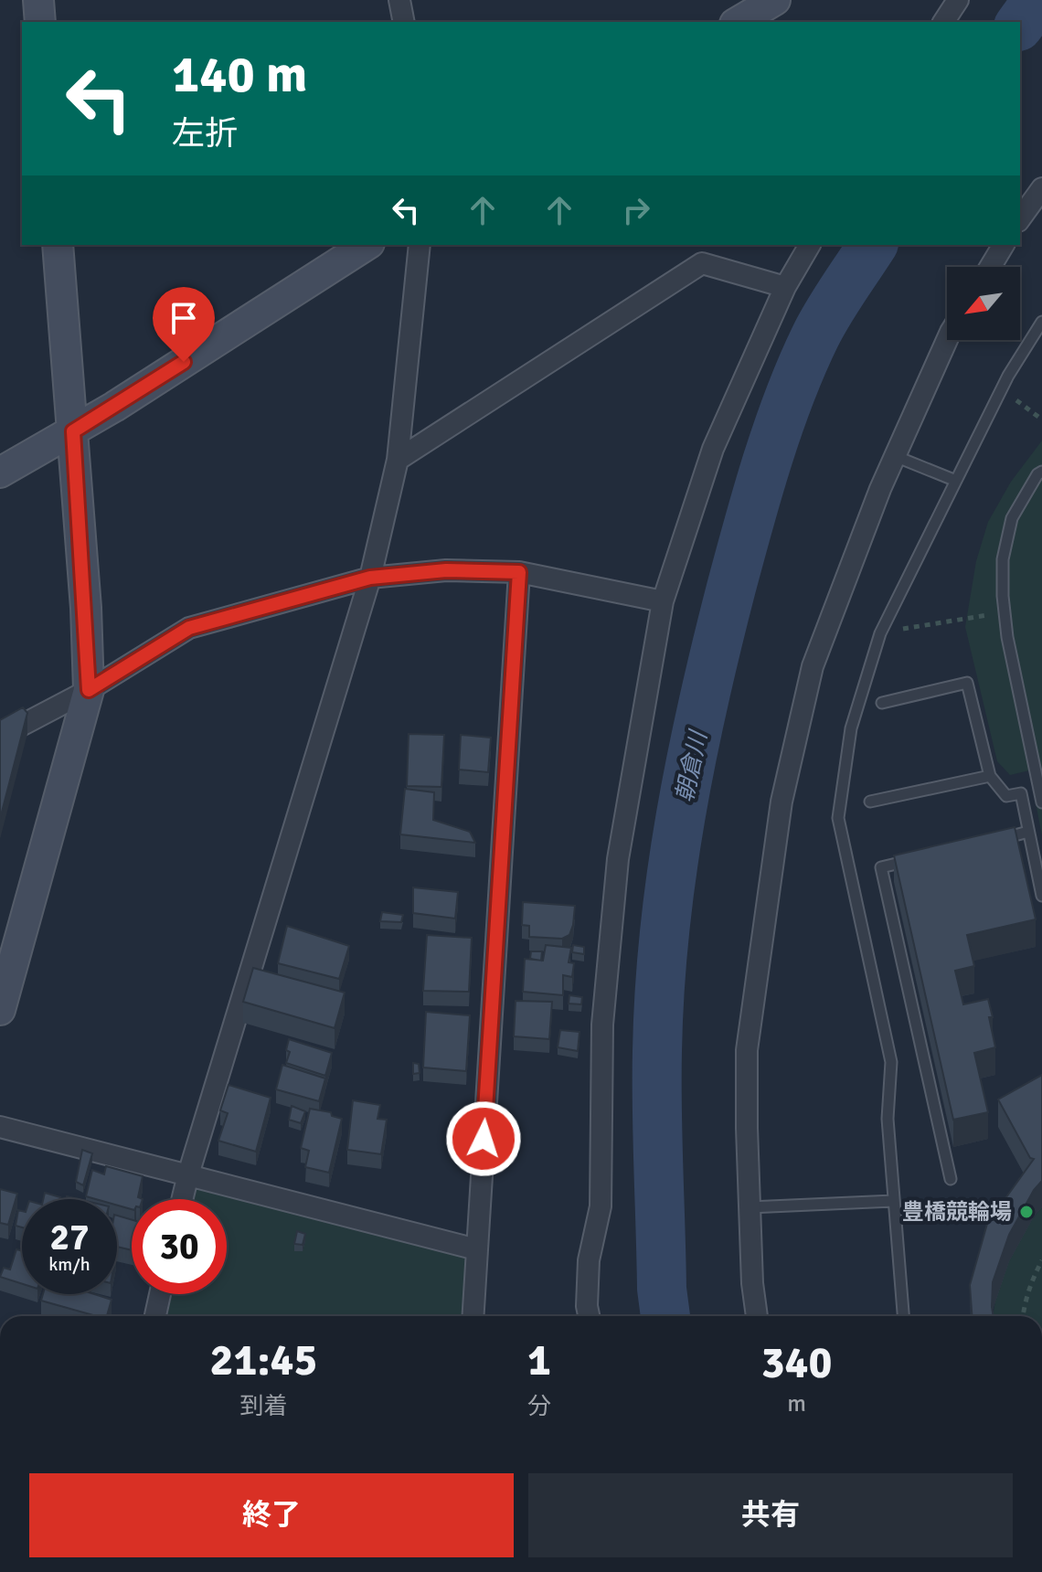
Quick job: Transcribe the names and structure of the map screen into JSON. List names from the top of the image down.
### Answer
{
  "water": ["朝倉川"],
  "places": ["豊橋競輪場"],
  "north": "bottom left",
  "page": {
    "turn": ["140 m", "左折"],
    "speed": "27 km/h",
    "limit": "30",
    "eta": [
      "21:45",
      "到着",
      "1",
      "分",
      "340",
      "m"
    ],
    "buttons": ["終了", "共有"]
  }
}
